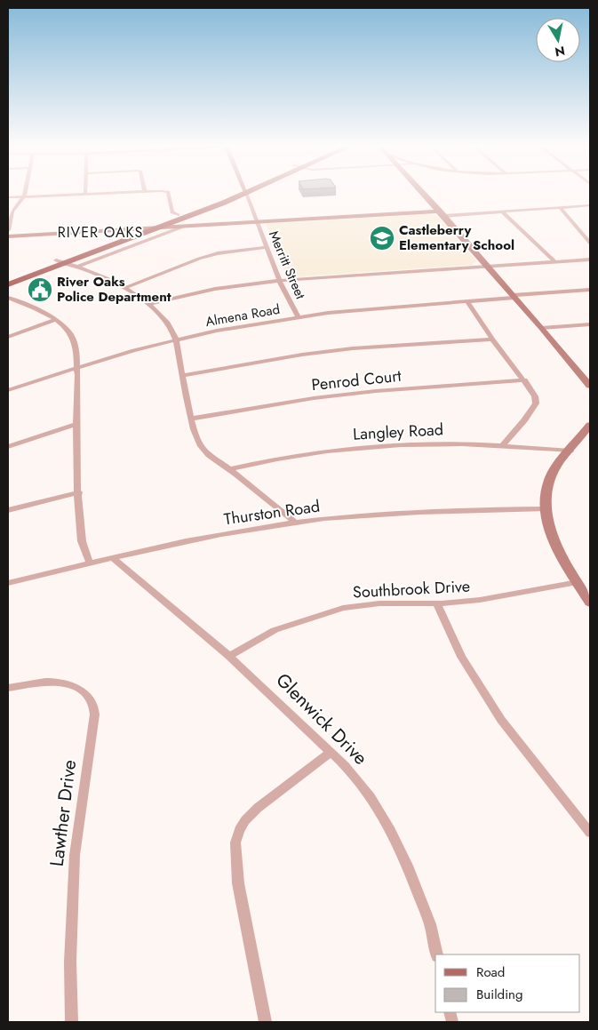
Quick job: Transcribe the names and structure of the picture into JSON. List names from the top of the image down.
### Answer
{
  "streets": {
    "street": [
      "Merritt Street",
      "Almena Road",
      "Penrod Court",
      "Langley Road",
      "Thurston Road",
      "Southbrook Drive",
      "Glenwick Drive",
      "Lawther Drive"
    ]
  },
  "crossings": [
    ["Merritt Street", "Almena Road"],
    ["Thurston Road", "Glenwick Drive"],
    ["Southbrook Drive", "Glenwick Drive"]
  ],
  "districts": ["RIVER OAKS"],
  "places": {
    "school or university": ["Castleberry Elementary School"],
    "public building": ["River Oaks Police Department"]
  },
  "legend": ["Road", "Building"],
  "north": "bottom"
}
